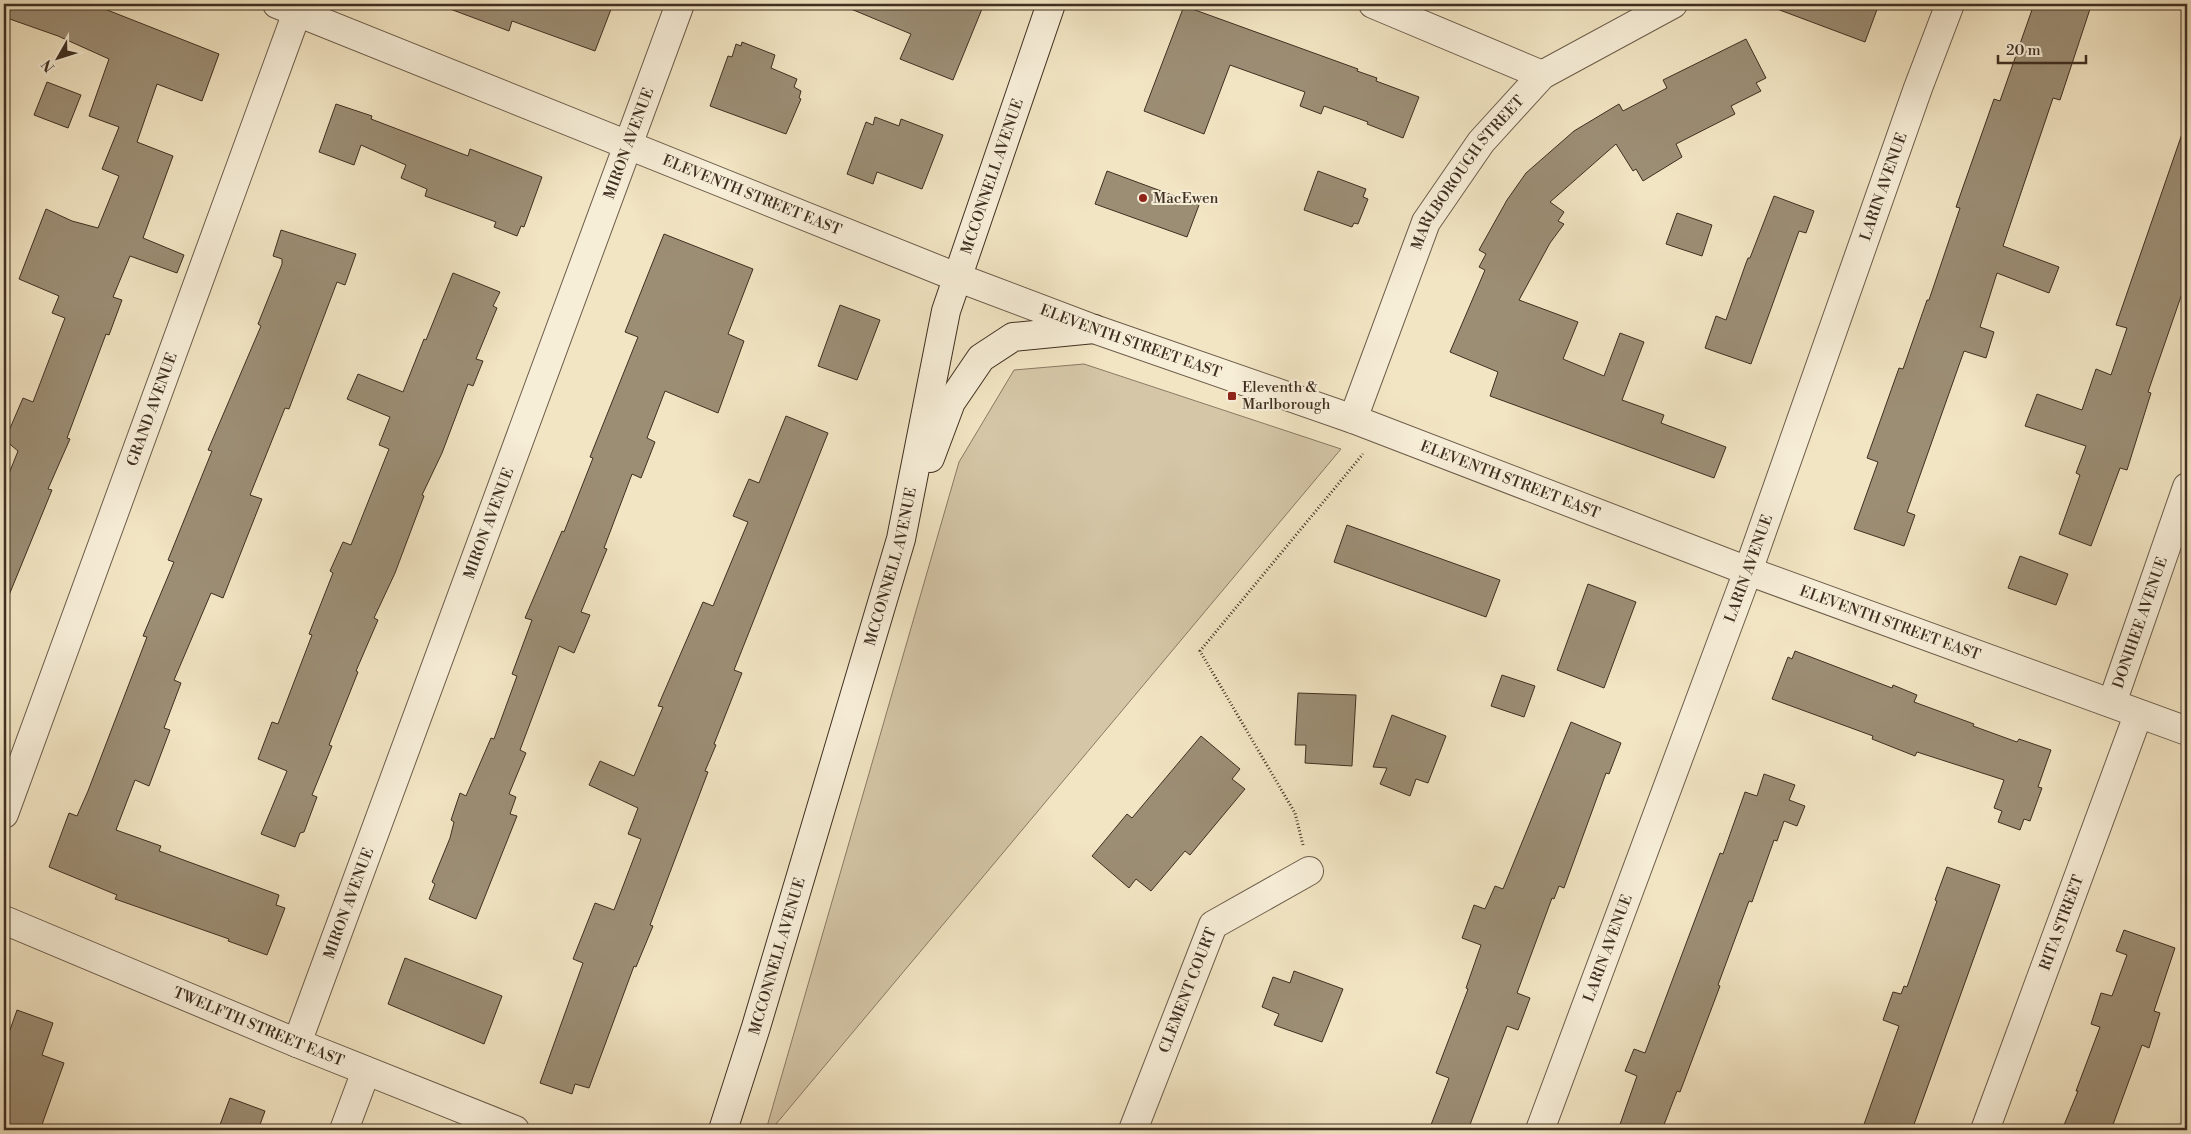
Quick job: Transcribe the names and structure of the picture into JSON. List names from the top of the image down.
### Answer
{
  "streets": {
    "street": [
      "MIRON AVENUE",
      "MARLBOROUGH STREET",
      "MCCONNELL AVENUE",
      "LARIN AVENUE",
      "ELEVENTH STREET EAST",
      "GRAND AVENUE",
      "DONIHEE AVENUE",
      "RITA STREET",
      "CLEMENT COURT",
      "TWELFTH STREET EAST"
    ]
  },
  "crossings": [
    ["MIRON AVENUE", "ELEVENTH STREET EAST"],
    ["MIRON AVENUE", "TWELFTH STREET EAST"],
    ["MARLBOROUGH STREET", "ELEVENTH STREET EAST"],
    ["MCCONNELL AVENUE", "ELEVENTH STREET EAST"],
    ["LARIN AVENUE", "ELEVENTH STREET EAST"],
    ["ELEVENTH STREET EAST", "GRAND AVENUE"],
    ["ELEVENTH STREET EAST", "DONIHEE AVENUE"],
    ["ELEVENTH STREET EAST", "RITA STREET"]
  ],
  "places": {
    "other": ["MacEwen"],
    "transit": ["Eleventh & Marlborough"]
  },
  "scale_bar": "20 m",
  "north": "bottom left"
}
